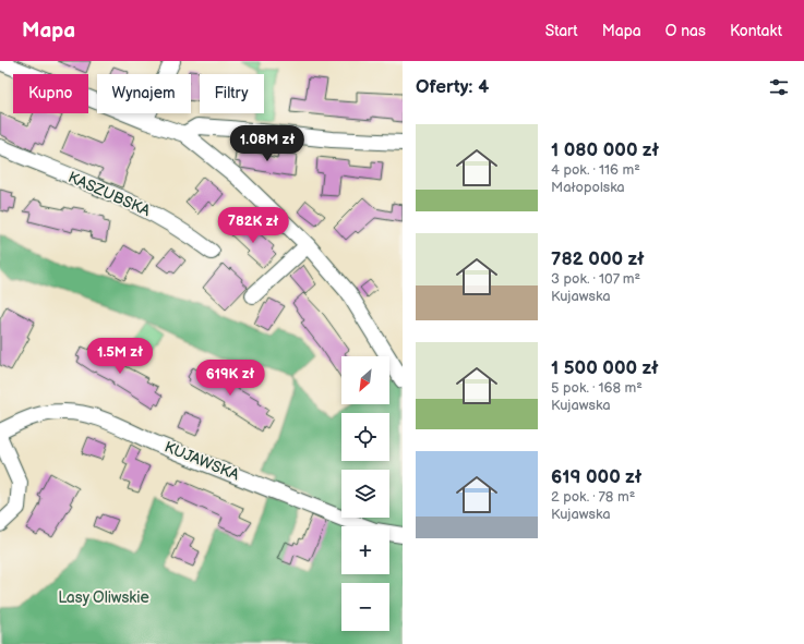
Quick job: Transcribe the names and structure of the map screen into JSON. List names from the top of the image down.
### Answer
{
  "streets": {
    "street": ["KASZUBSKA", "KUJAWSKA"]
  },
  "parks": ["Lasy Oliwskie"],
  "north": "bottom left",
  "page": {
    "header": "Mapa",
    "nav": [
      "Start",
      "Mapa",
      "O nas",
      "Kontakt"
    ],
    "heading": "Oferty: 4",
    "chip": ["Kupno", "Wynajem", "Filtry"],
    "list": [
      {
        "name": "1 080 000 zł",
        "note": "4 pok. · 116 m² · Małopolska"
      },
      {
        "name": "782 000 zł",
        "note": "3 pok. · 107 m² · Kujawska"
      },
      {
        "name": "1 500 000 zł",
        "note": "5 pok. · 168 m² · Kujawska"
      },
      {
        "name": "619 000 zł",
        "note": "2 pok. · 78 m² · Kujawska"
      }
    ],
    "price": [
      "1.08M zł",
      "782K zł",
      "1.5M zł",
      "619K zł"
    ],
    "map_buttons": ["+", "−"]
  }
}
